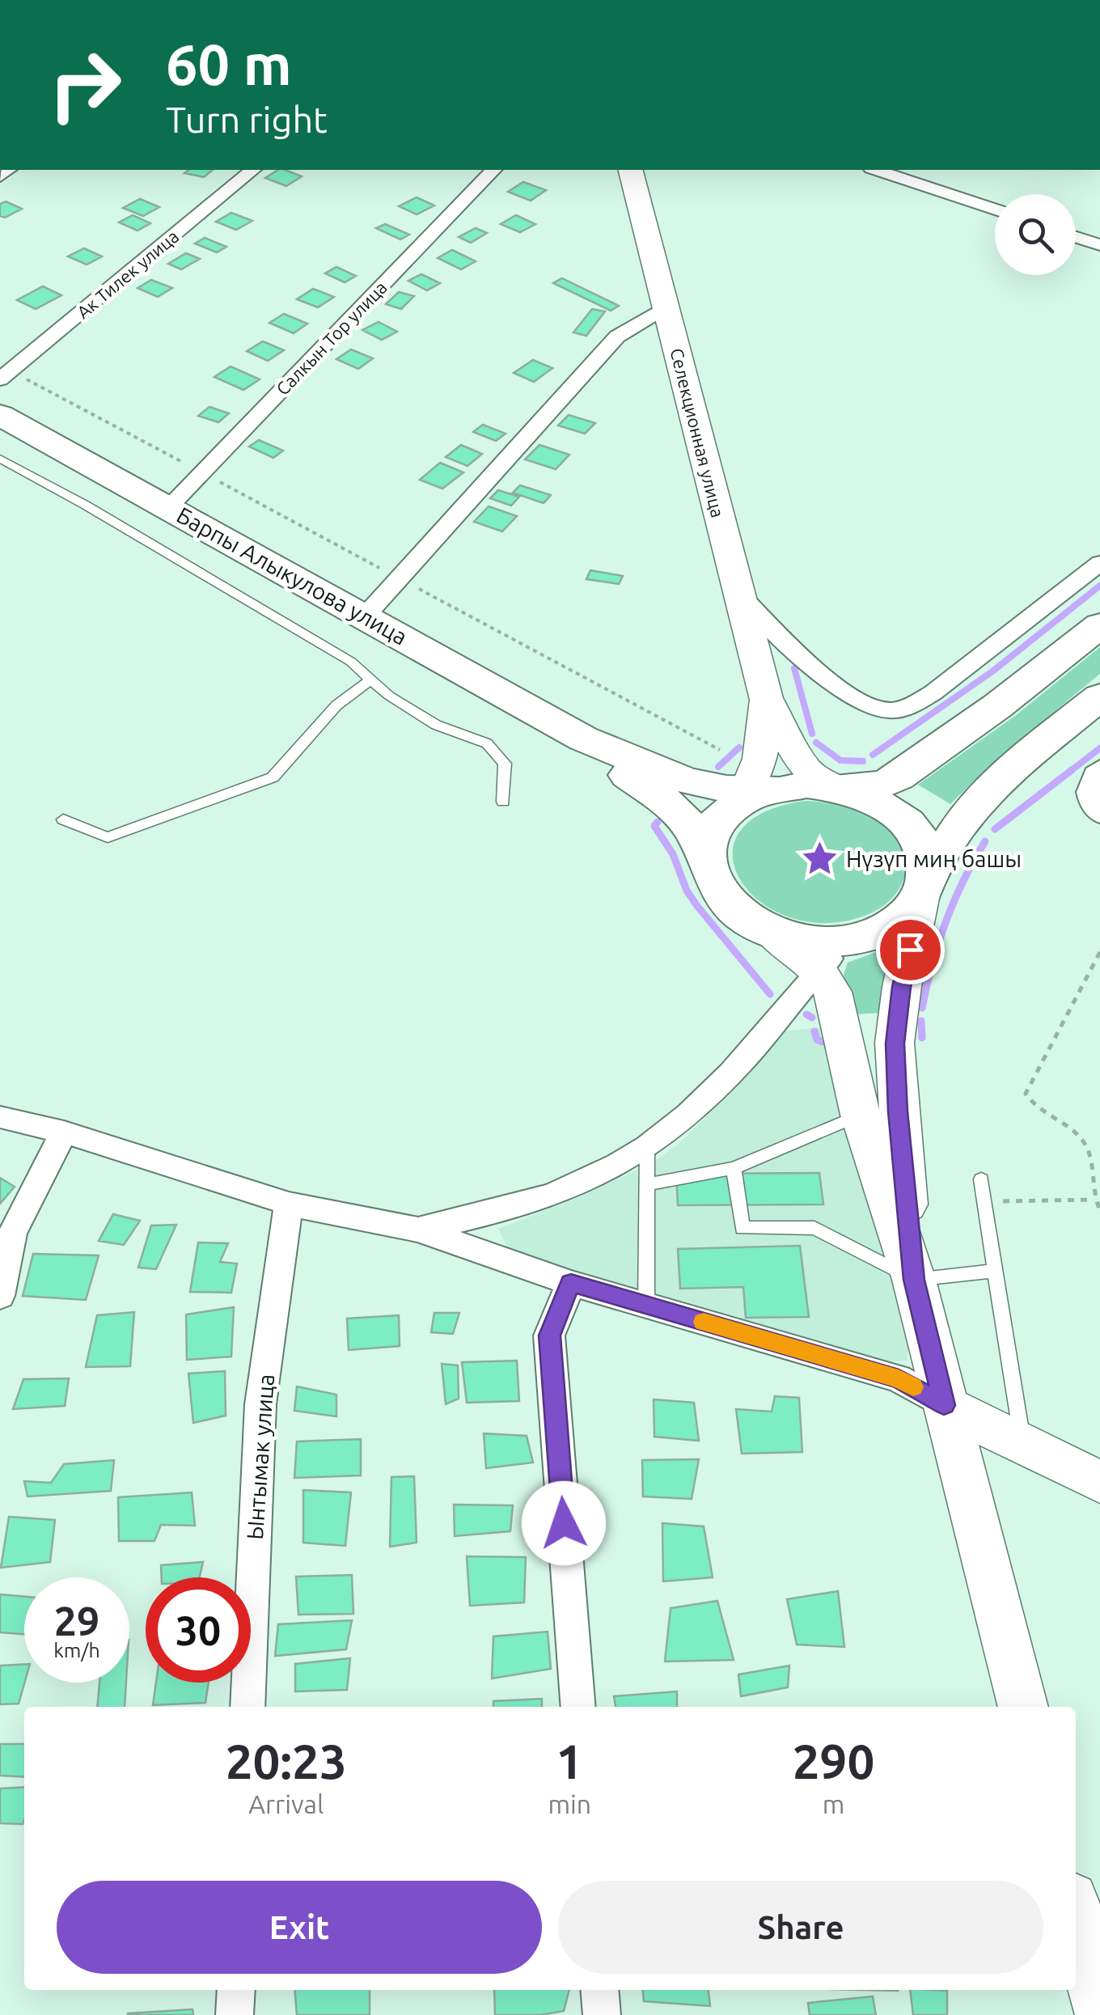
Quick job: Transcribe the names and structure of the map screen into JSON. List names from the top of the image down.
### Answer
{
  "streets": {
    "main road": ["Барпы Алыкулова улица"],
    "street": [
      "Ак Тилек улица",
      "Салкын Тор улица",
      "Селекционная улица",
      "Ынтымак улица"
    ]
  },
  "crossings": [
    ["Салкын Тор улица", "Барпы Алыкулова улица"],
    ["Селекционная улица", "Барпы Алыкулова улица"]
  ],
  "places": {
    "place": ["Нүзүп миң башы"]
  },
  "page": {
    "turn": ["60 m", "Turn right"],
    "speed": "29 km/h",
    "limit": "30",
    "eta": [
      "20:23",
      "Arrival",
      "1",
      "min",
      "290",
      "m"
    ],
    "buttons": ["Exit", "Share"]
  }
}
